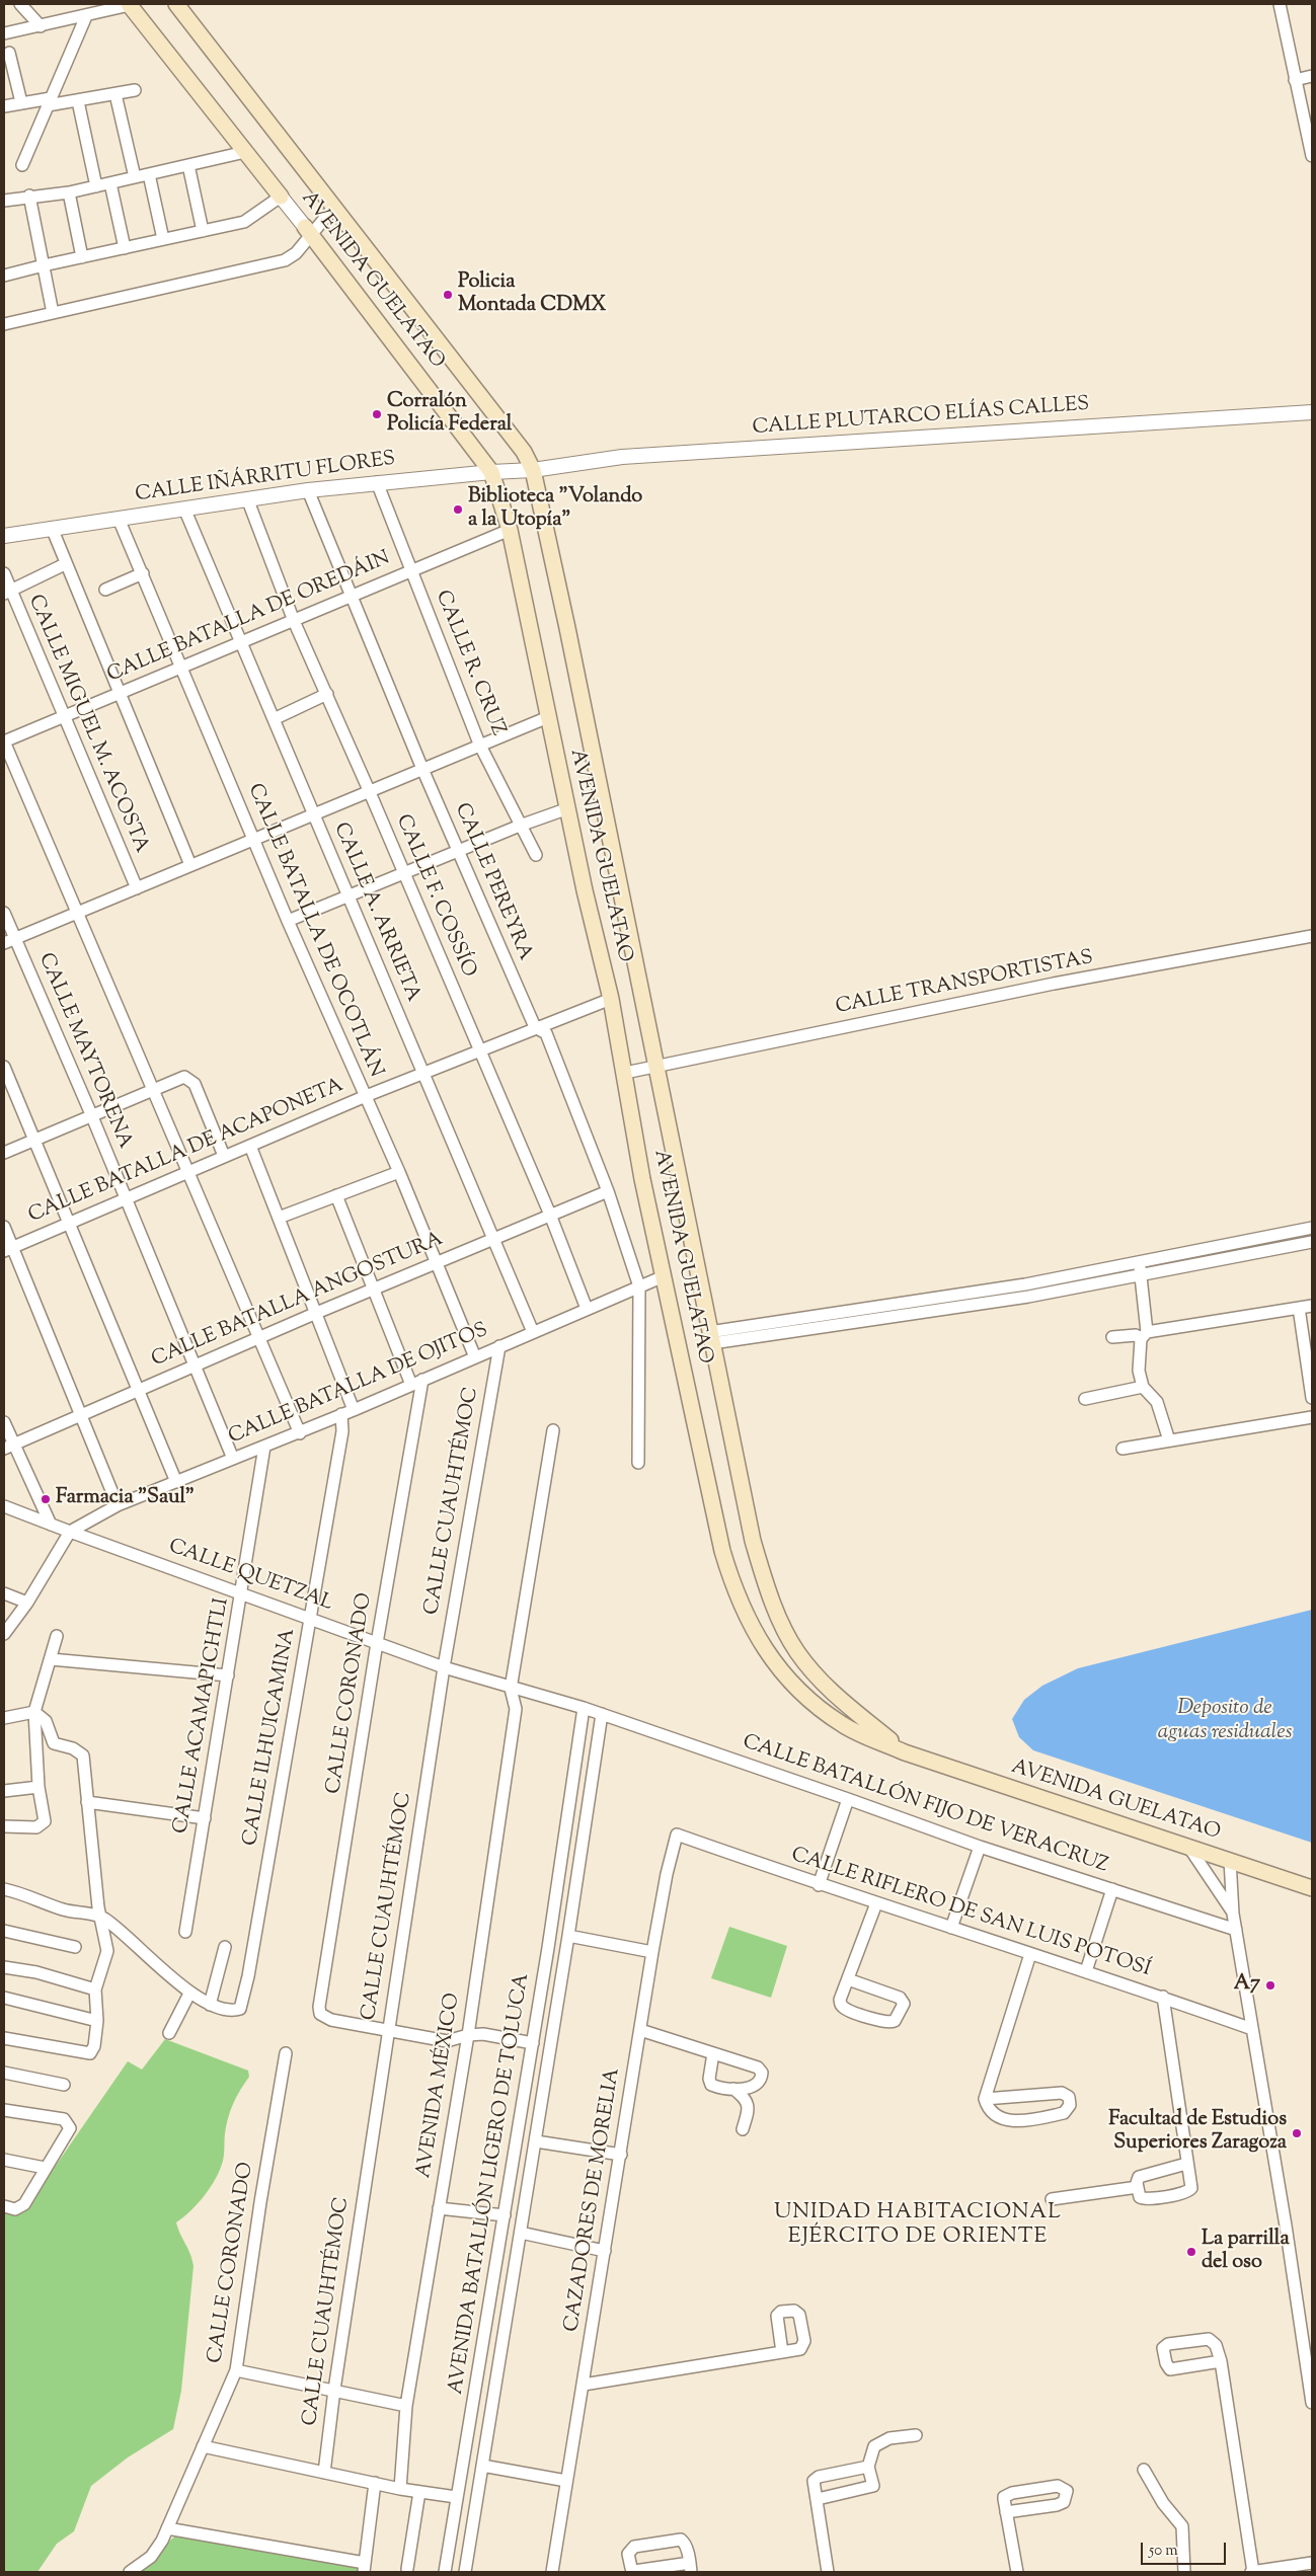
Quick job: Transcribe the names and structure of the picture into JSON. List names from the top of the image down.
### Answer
{
  "streets": {
    "main road": ["AVENIDA GUELATAO"],
    "street": [
      "CALLE PLUTARCO ELÍAS CALLES",
      "CALLE IÑÁRRITU FLORES",
      "CALLE BATALLA DE OREDÁIN",
      "CALLE R. CRUZ",
      "CALLE MIGUEL M. ACOSTA",
      "CALLE PEREYRA",
      "CALLE F. COSSÍO",
      "CALLE A. ARRIETA",
      "CALLE BATALLA DE OCOTLÁN",
      "CALLE TRANSPORTISTAS",
      "CALLE MAYTORENA",
      "CALLE BATALLA DE ACAPONETA",
      "CALLE BATALLA ANGOSTURA",
      "CALLE BATALLA DE OJITOS",
      "CALLE CUAUHTÉMOC",
      "CALLE QUETZAL",
      "CALLE CORONADO",
      "CALLE ACAMAPICHTLI",
      "CALLE ILHUICAMINA",
      "CALLE BATALLÓN FIJO DE VERACRUZ",
      "CALLE RIFLERO DE SAN LUIS POTOSÍ",
      "AVENIDA MÉXICO",
      "AVENIDA BATALLÓN LIGERO DE TOLUCA",
      "CAZADORES DE MORELIA"
    ]
  },
  "crossings": [
    ["AVENIDA GUELATAO", "CALLE PLUTARCO ELÍAS CALLES"],
    ["AVENIDA GUELATAO", "CALLE IÑÁRRITU FLORES"],
    ["AVENIDA GUELATAO", "CALLE BATALLA DE OREDÁIN"],
    ["AVENIDA GUELATAO", "CALLE TRANSPORTISTAS"],
    ["AVENIDA GUELATAO", "CALLE BATALLA DE ACAPONETA"],
    ["AVENIDA GUELATAO", "CALLE BATALLA DE OJITOS"],
    ["CALLE PLUTARCO ELÍAS CALLES", "CALLE IÑÁRRITU FLORES"],
    ["CALLE IÑÁRRITU FLORES", "CALLE R. CRUZ"],
    ["CALLE IÑÁRRITU FLORES", "CALLE PEREYRA"],
    ["CALLE IÑÁRRITU FLORES", "CALLE F. COSSÍO"],
    ["CALLE IÑÁRRITU FLORES", "CALLE A. ARRIETA"],
    ["CALLE IÑÁRRITU FLORES", "CALLE BATALLA DE OCOTLÁN"],
    ["CALLE BATALLA DE OREDÁIN", "CALLE R. CRUZ"],
    ["CALLE BATALLA DE OREDÁIN", "CALLE MIGUEL M. ACOSTA"],
    ["CALLE BATALLA DE OREDÁIN", "CALLE PEREYRA"],
    ["CALLE BATALLA DE OREDÁIN", "CALLE F. COSSÍO"],
    ["CALLE BATALLA DE OREDÁIN", "CALLE A. ARRIETA"],
    ["CALLE BATALLA DE OREDÁIN", "CALLE BATALLA DE OCOTLÁN"],
    ["CALLE PEREYRA", "CALLE BATALLA DE ACAPONETA"],
    ["CALLE PEREYRA", "CALLE BATALLA ANGOSTURA"],
    ["CALLE PEREYRA", "CALLE BATALLA DE OJITOS"],
    ["CALLE F. COSSÍO", "CALLE BATALLA DE ACAPONETA"],
    ["CALLE F. COSSÍO", "CALLE BATALLA ANGOSTURA"],
    ["CALLE F. COSSÍO", "CALLE BATALLA DE OJITOS"],
    ["CALLE A. ARRIETA", "CALLE BATALLA DE ACAPONETA"],
    ["CALLE A. ARRIETA", "CALLE BATALLA ANGOSTURA"],
    ["CALLE A. ARRIETA", "CALLE BATALLA DE OJITOS"],
    ["CALLE BATALLA DE OCOTLÁN", "CALLE BATALLA DE ACAPONETA"],
    ["CALLE BATALLA DE OCOTLÁN", "CALLE BATALLA ANGOSTURA"],
    ["CALLE BATALLA DE OCOTLÁN", "CALLE BATALLA DE OJITOS"],
    ["CALLE MAYTORENA", "CALLE BATALLA DE ACAPONETA"],
    ["CALLE MAYTORENA", "CALLE BATALLA ANGOSTURA"],
    ["CALLE MAYTORENA", "CALLE BATALLA DE OJITOS"],
    ["CALLE BATALLA DE OJITOS", "CALLE CUAUHTÉMOC"],
    ["CALLE BATALLA DE OJITOS", "CALLE QUETZAL"],
    ["CALLE BATALLA DE OJITOS", "CALLE CORONADO"],
    ["CALLE BATALLA DE OJITOS", "CALLE ACAMAPICHTLI"],
    ["CALLE BATALLA DE OJITOS", "CALLE ILHUICAMINA"],
    ["CALLE CUAUHTÉMOC", "CALLE QUETZAL"],
    ["CALLE CUAUHTÉMOC", "CALLE CORONADO"],
    ["CALLE QUETZAL", "CALLE CORONADO"],
    ["CALLE QUETZAL", "CALLE ACAMAPICHTLI"],
    ["CALLE QUETZAL", "CALLE ILHUICAMINA"],
    ["CALLE QUETZAL", "CALLE BATALLÓN FIJO DE VERACRUZ"],
    ["CALLE QUETZAL", "AVENIDA MÉXICO"],
    ["CALLE QUETZAL", "AVENIDA BATALLÓN LIGERO DE TOLUCA"],
    ["CALLE BATALLÓN FIJO DE VERACRUZ", "AVENIDA BATALLÓN LIGERO DE TOLUCA"],
    ["CALLE RIFLERO DE SAN LUIS POTOSÍ", "CAZADORES DE MORELIA"]
  ],
  "districts": ["UNIDAD HABITACIONAL EJÉRCITO DE ORIENTE"],
  "water": ["Deposito de aguas residuales"],
  "places": [
    "Policia Montada CDMX",
    "Corralón Policía Federal",
    "Biblioteca \"Volando a la Utopía\"",
    "Farmacia \"Saul\"",
    "A7",
    "Facultad de Estudios Superiores Zaragoza",
    "La parrilla del oso"
  ],
  "scale_bar": "50 m"
}
